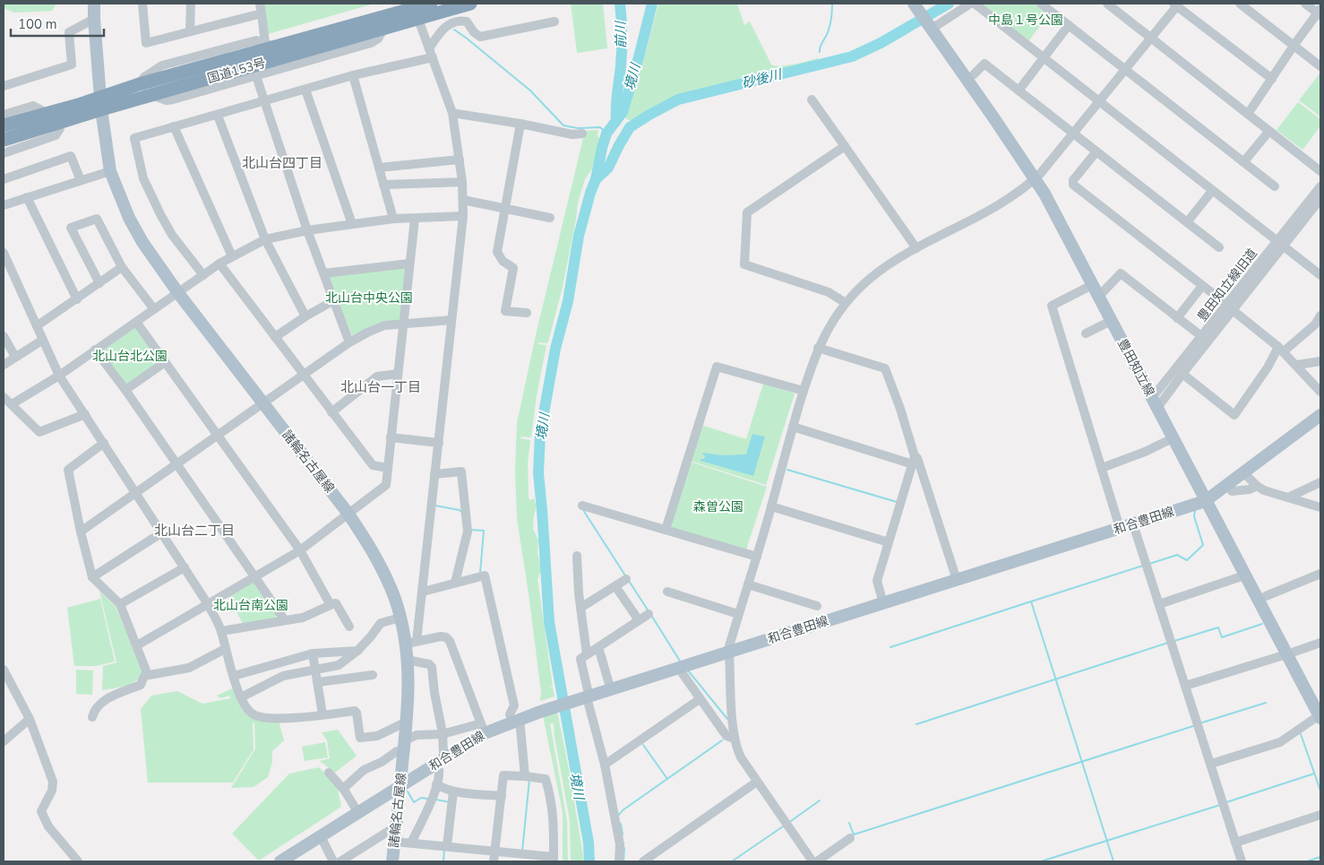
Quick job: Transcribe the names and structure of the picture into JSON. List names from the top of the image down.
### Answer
{
  "streets": {
    "highway": ["国道153号"],
    "main road": ["豊田知立線", "諸輪名古屋線", "和合豊田線"],
    "street": ["豊田知立線旧道"]
  },
  "crossings": [
    ["国道153号", "諸輪名古屋線"],
    ["豊田知立線旧道", "豊田知立線"],
    ["豊田知立線", "和合豊田線"],
    ["諸輪名古屋線", "和合豊田線"]
  ],
  "districts": ["北山台四丁目", "北山台一丁目", "北山台二丁目"],
  "water": ["前川", "境川", "砂後川"],
  "parks": [
    "中島１号公園",
    "北山台中央公園",
    "北山台北公園",
    "森曽公園",
    "北山台南公園"
  ],
  "scale_bar": "100 m"
}
